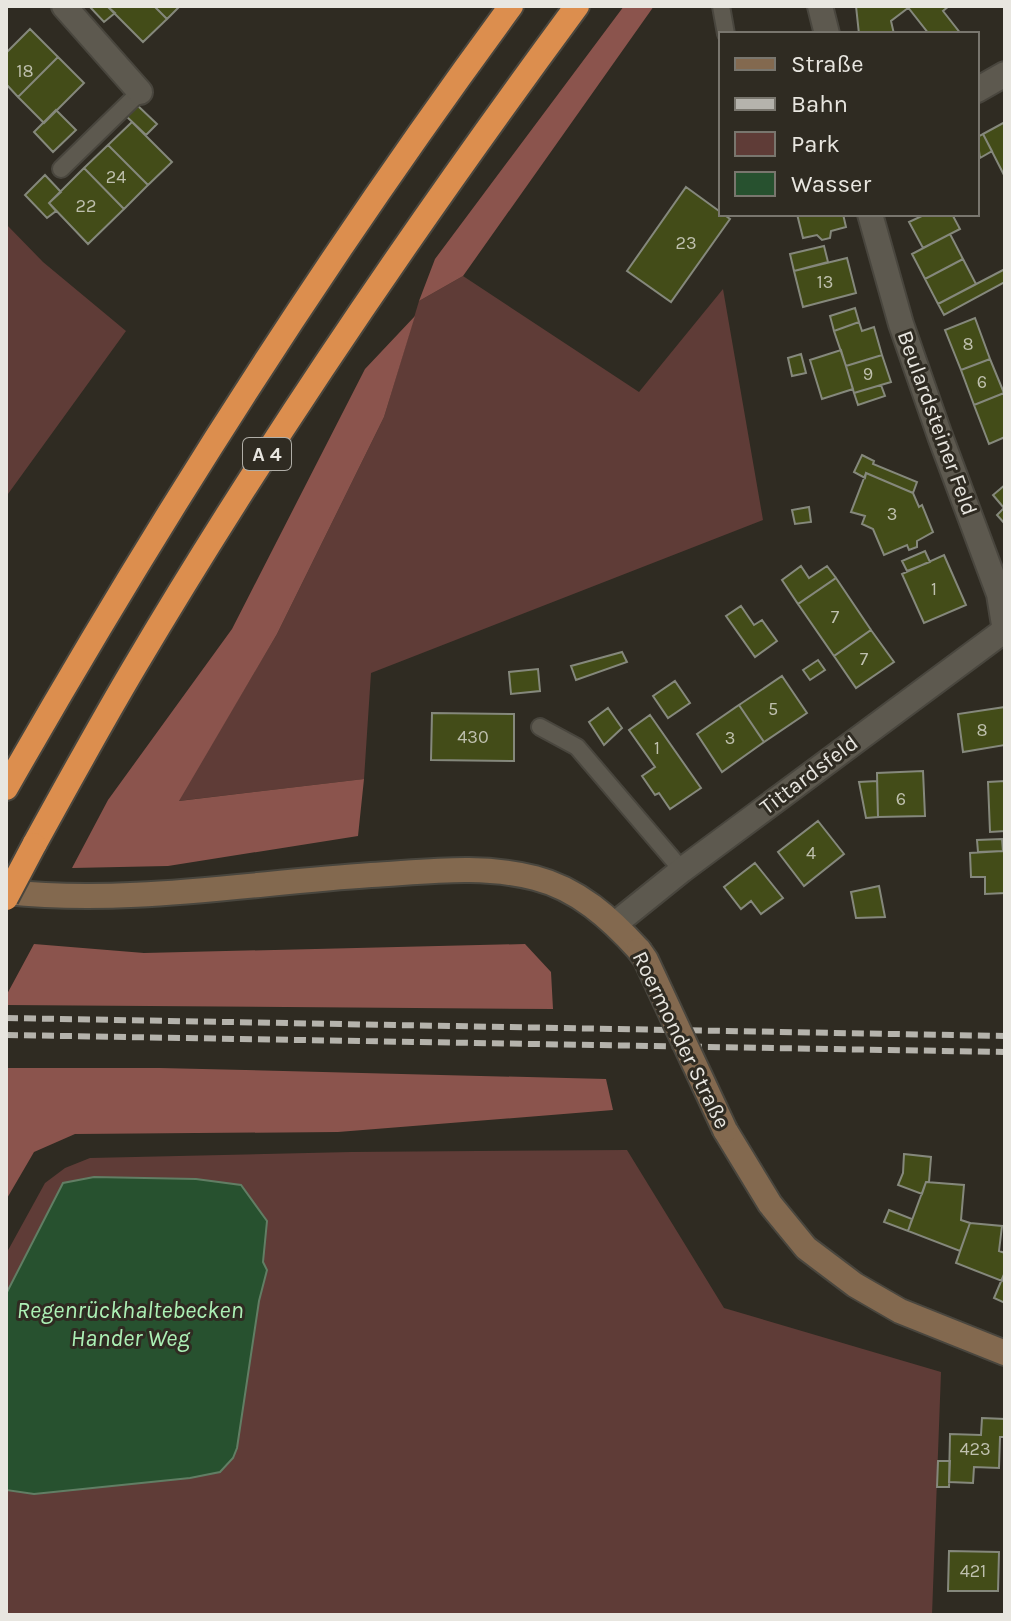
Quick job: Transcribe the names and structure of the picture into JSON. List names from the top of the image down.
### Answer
{
  "streets": {
    "highway": ["A 4"],
    "main road": ["Roermonder Straße"],
    "street": ["Beulardsteiner Feld", "Tittardsfeld"]
  },
  "crossings": [
    ["Beulardsteiner Feld", "Tittardsfeld"],
    ["A 4", "Roermonder Straße"],
    ["Tittardsfeld", "Roermonder Straße"]
  ],
  "water": ["Regenrückhaltebecken Hander Weg"],
  "house_numbers": [
    "18",
    "24",
    "22",
    "23",
    "13",
    "8",
    "9",
    "6",
    "3",
    "1",
    "7",
    "7",
    "5",
    "8",
    "430",
    "3",
    "1",
    "6",
    "4",
    "423",
    "421"
  ],
  "legend": [
    "Straße",
    "Bahn",
    "Park",
    "Wasser"
  ]
}
